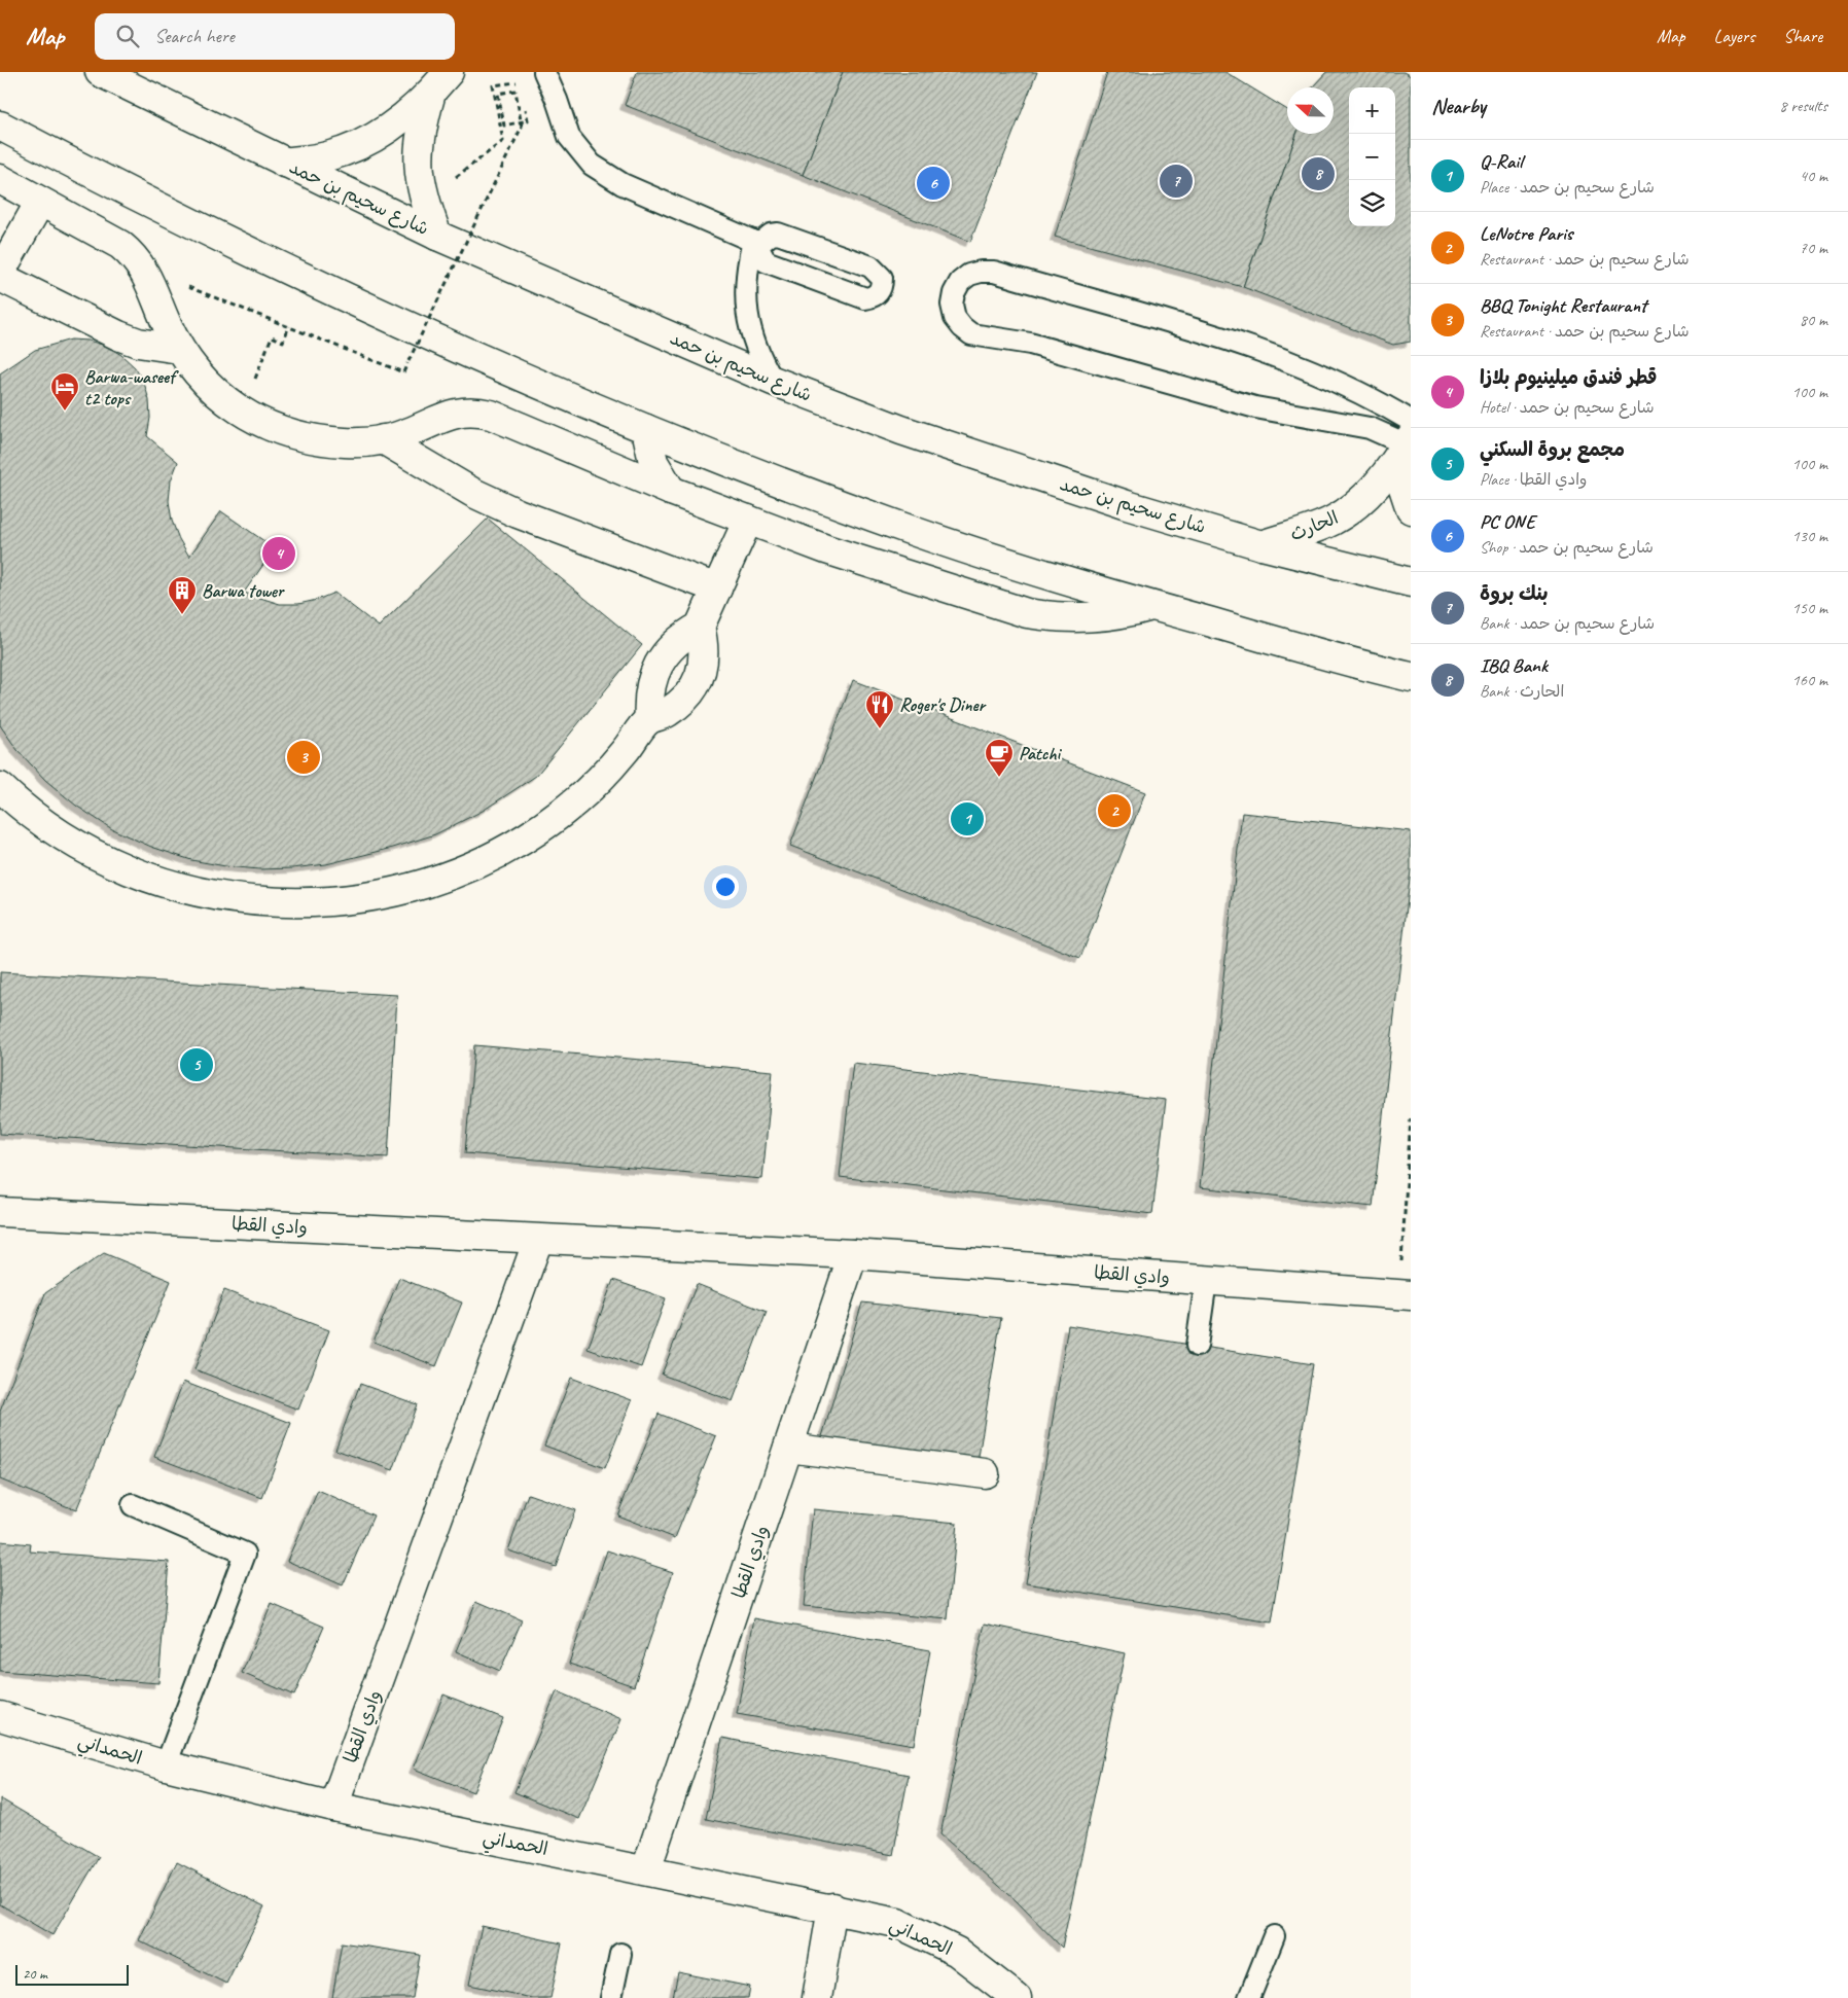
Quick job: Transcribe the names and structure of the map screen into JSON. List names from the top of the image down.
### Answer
{
  "streets": {
    "main road": [
      "شارع سحيم بن حمد",
      "الحارث",
      "وادي القطا",
      "الحمداني"
    ]
  },
  "crossings": [
    ["شارع سحيم بن حمد", "الحارث"],
    ["وادي القطا", "الحمداني"]
  ],
  "places": {
    "hotel": ["Barwa-waseef t2 tops"],
    "building": ["Barwa tower"],
    "restaurant": ["Roger's Diner"],
    "cafe": ["Patchi"]
  },
  "scale_bar": "20 m",
  "north": "left",
  "page": {
    "header": "Map",
    "search": "Search here",
    "nav": ["Map", "Layers", "Share"],
    "heading": ["Nearby", "8 results"],
    "map_buttons": ["+", "−"],
    "list": [
      {
        "mark": "1",
        "name": "Q-Rail",
        "note": "Place · شارع سحيم بن حمد",
        "value": "40 m"
      },
      {
        "mark": "2",
        "name": "LeNotre Paris",
        "note": "Restaurant · شارع سحيم بن حمد",
        "value": "70 m"
      },
      {
        "mark": "3",
        "name": "BBQ Tonight Restaurant",
        "note": "Restaurant · شارع سحيم بن حمد",
        "value": "80 m"
      },
      {
        "mark": "4",
        "name": "قطر فندق ميلينيوم بلازا",
        "note": "Hotel · شارع سحيم بن حمد",
        "value": "100 m"
      },
      {
        "mark": "5",
        "name": "مجمع بروة السكني",
        "note": "Place · وادي القطا",
        "value": "100 m"
      },
      {
        "mark": "6",
        "name": "PC ONE",
        "note": "Shop · شارع سحيم بن حمد",
        "value": "130 m"
      },
      {
        "mark": "7",
        "name": "بنك بروة",
        "note": "Bank · شارع سحيم بن حمد",
        "value": "150 m"
      },
      {
        "mark": "8",
        "name": "IBQ Bank",
        "note": "Bank · الحارث",
        "value": "160 m"
      }
    ],
    "pins": [
      "8",
      "7",
      "6",
      "4",
      "3",
      "2",
      "1",
      "5"
    ],
    "scale": "20 m"
  }
}
